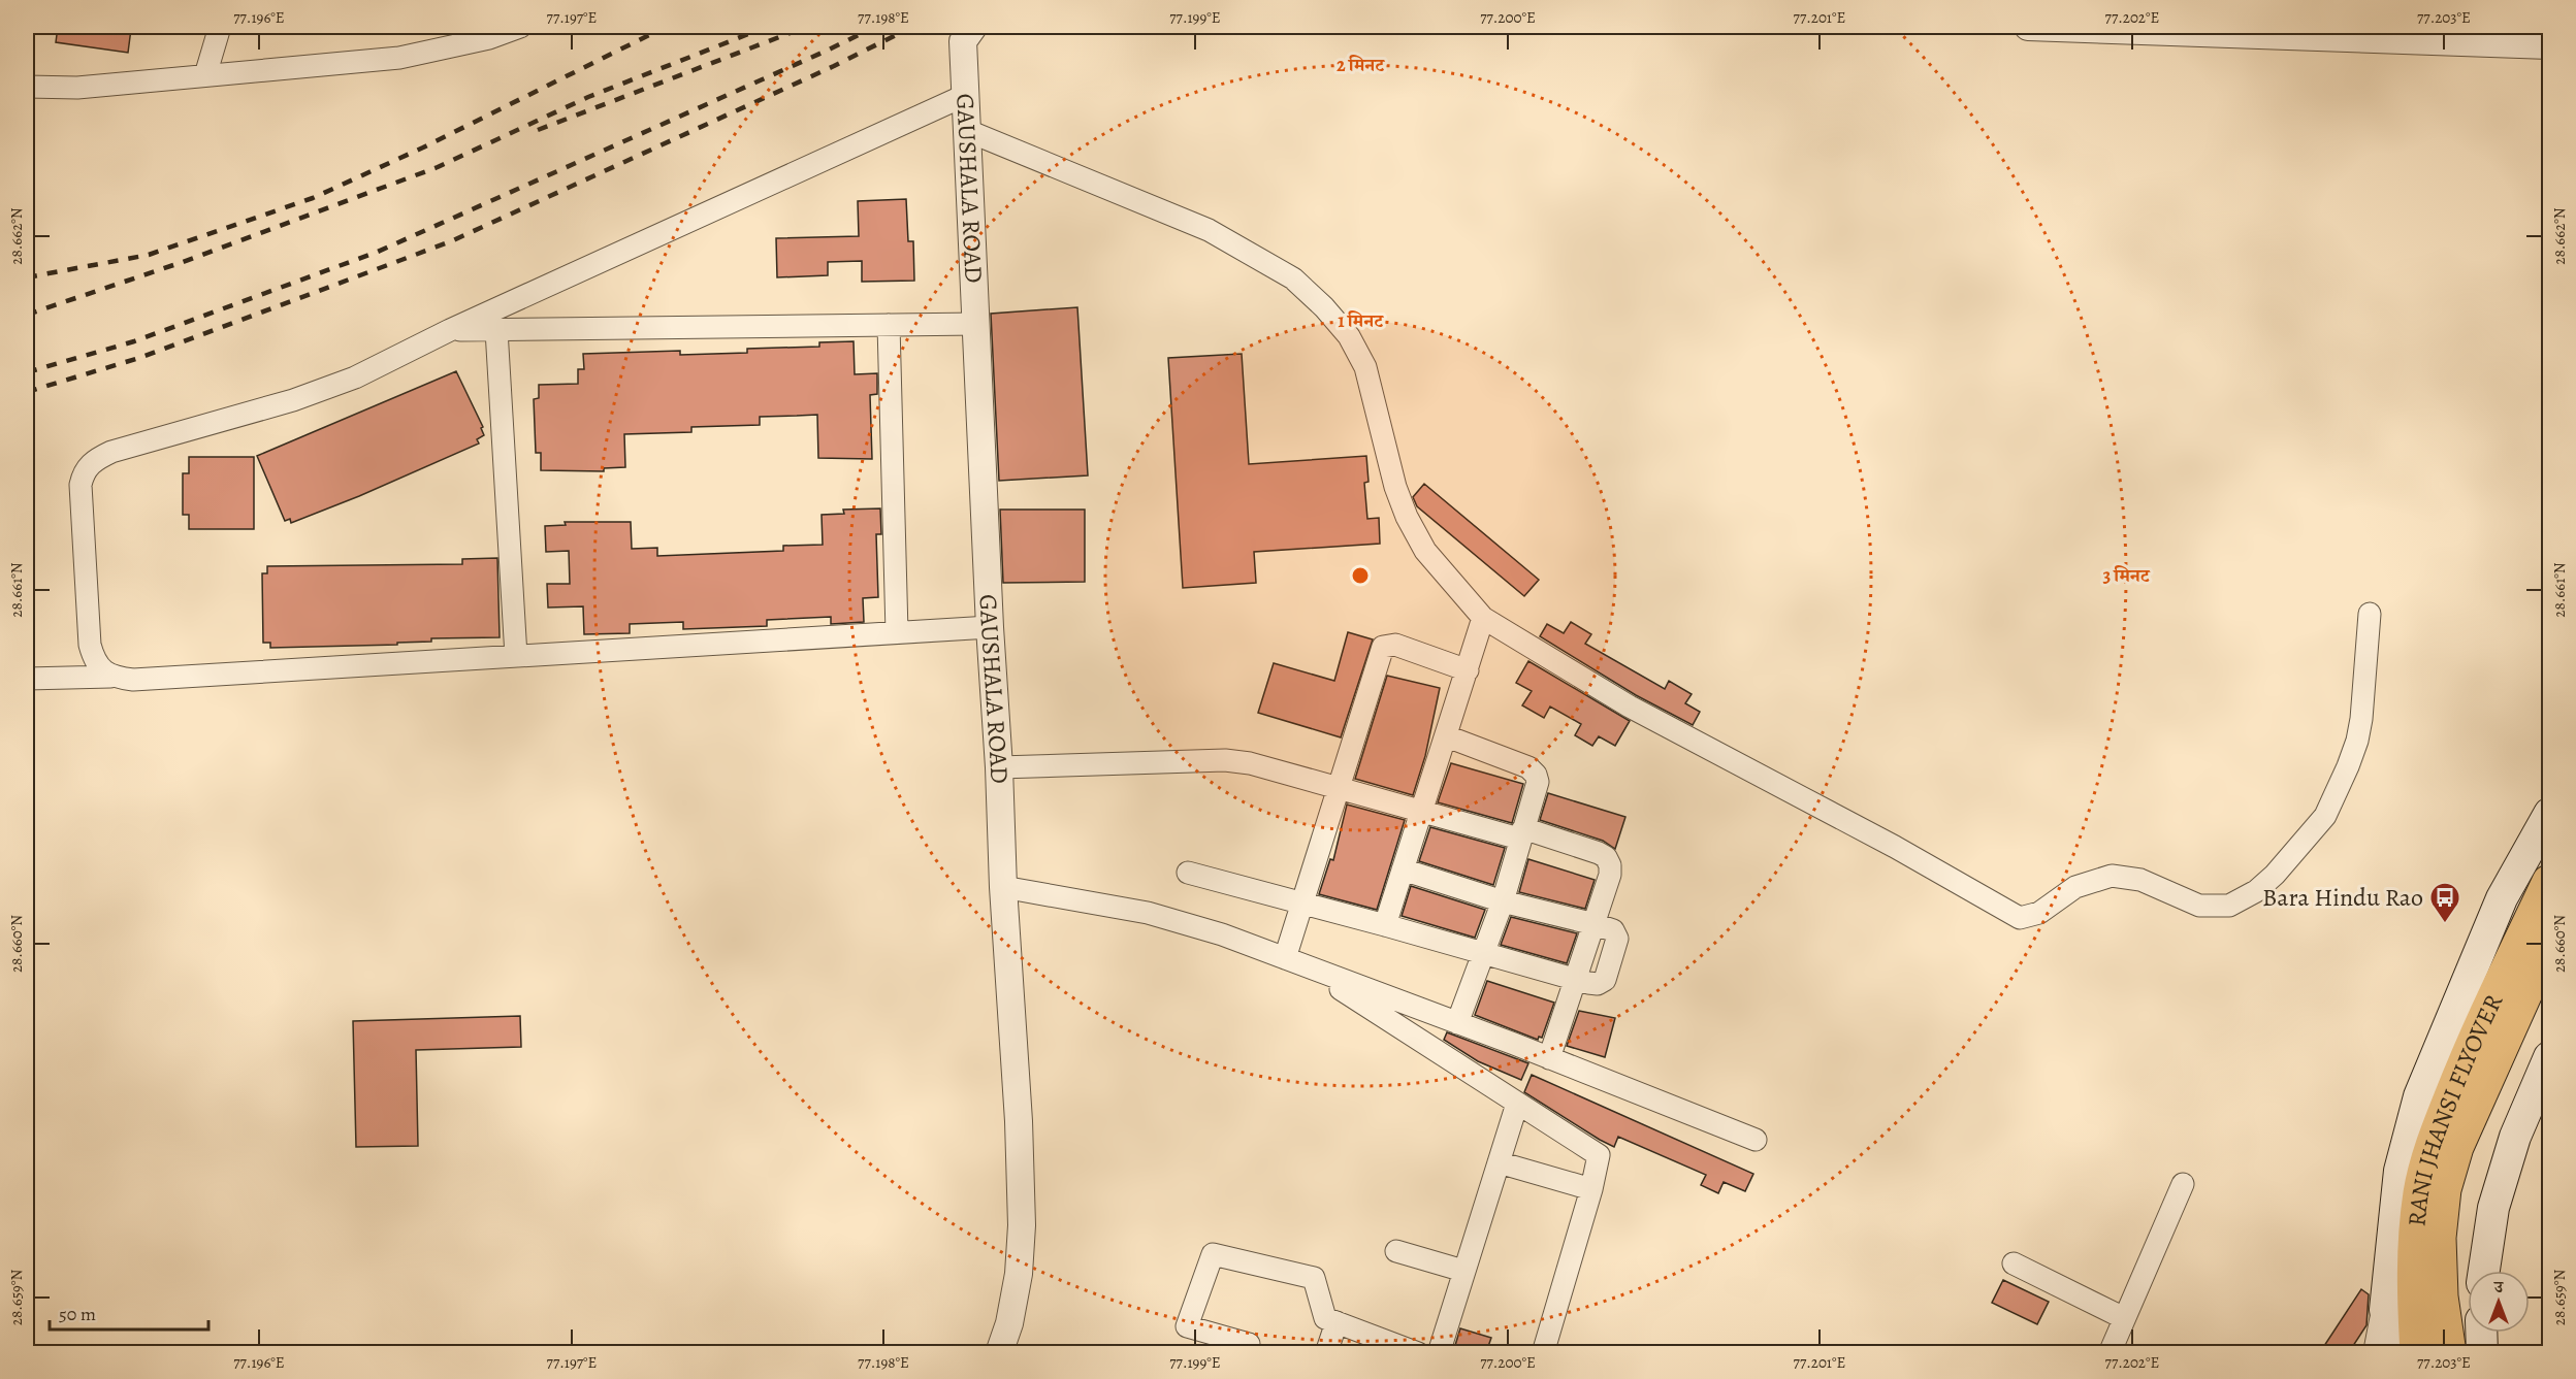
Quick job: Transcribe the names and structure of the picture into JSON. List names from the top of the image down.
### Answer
{
  "streets": {
    "main road": ["RANI JHANSI FLYOVER"],
    "street": ["GAUSHALA ROAD"]
  },
  "places": {
    "bus stop": ["Bara Hindu Rao"]
  },
  "scale_bar": "50 m",
  "north": "top",
  "coordinates": [
    "77.196°E",
    "77.197°E",
    "77.198°E",
    "77.199°E",
    "77.200°E",
    "77.201°E",
    "77.202°E",
    "77.203°E",
    "28.662°N",
    "28.661°N",
    "28.660°N",
    "28.659°N"
  ],
  "rings": ["2 मिनट", "1 मिनट", "3 मिनट"]
}
